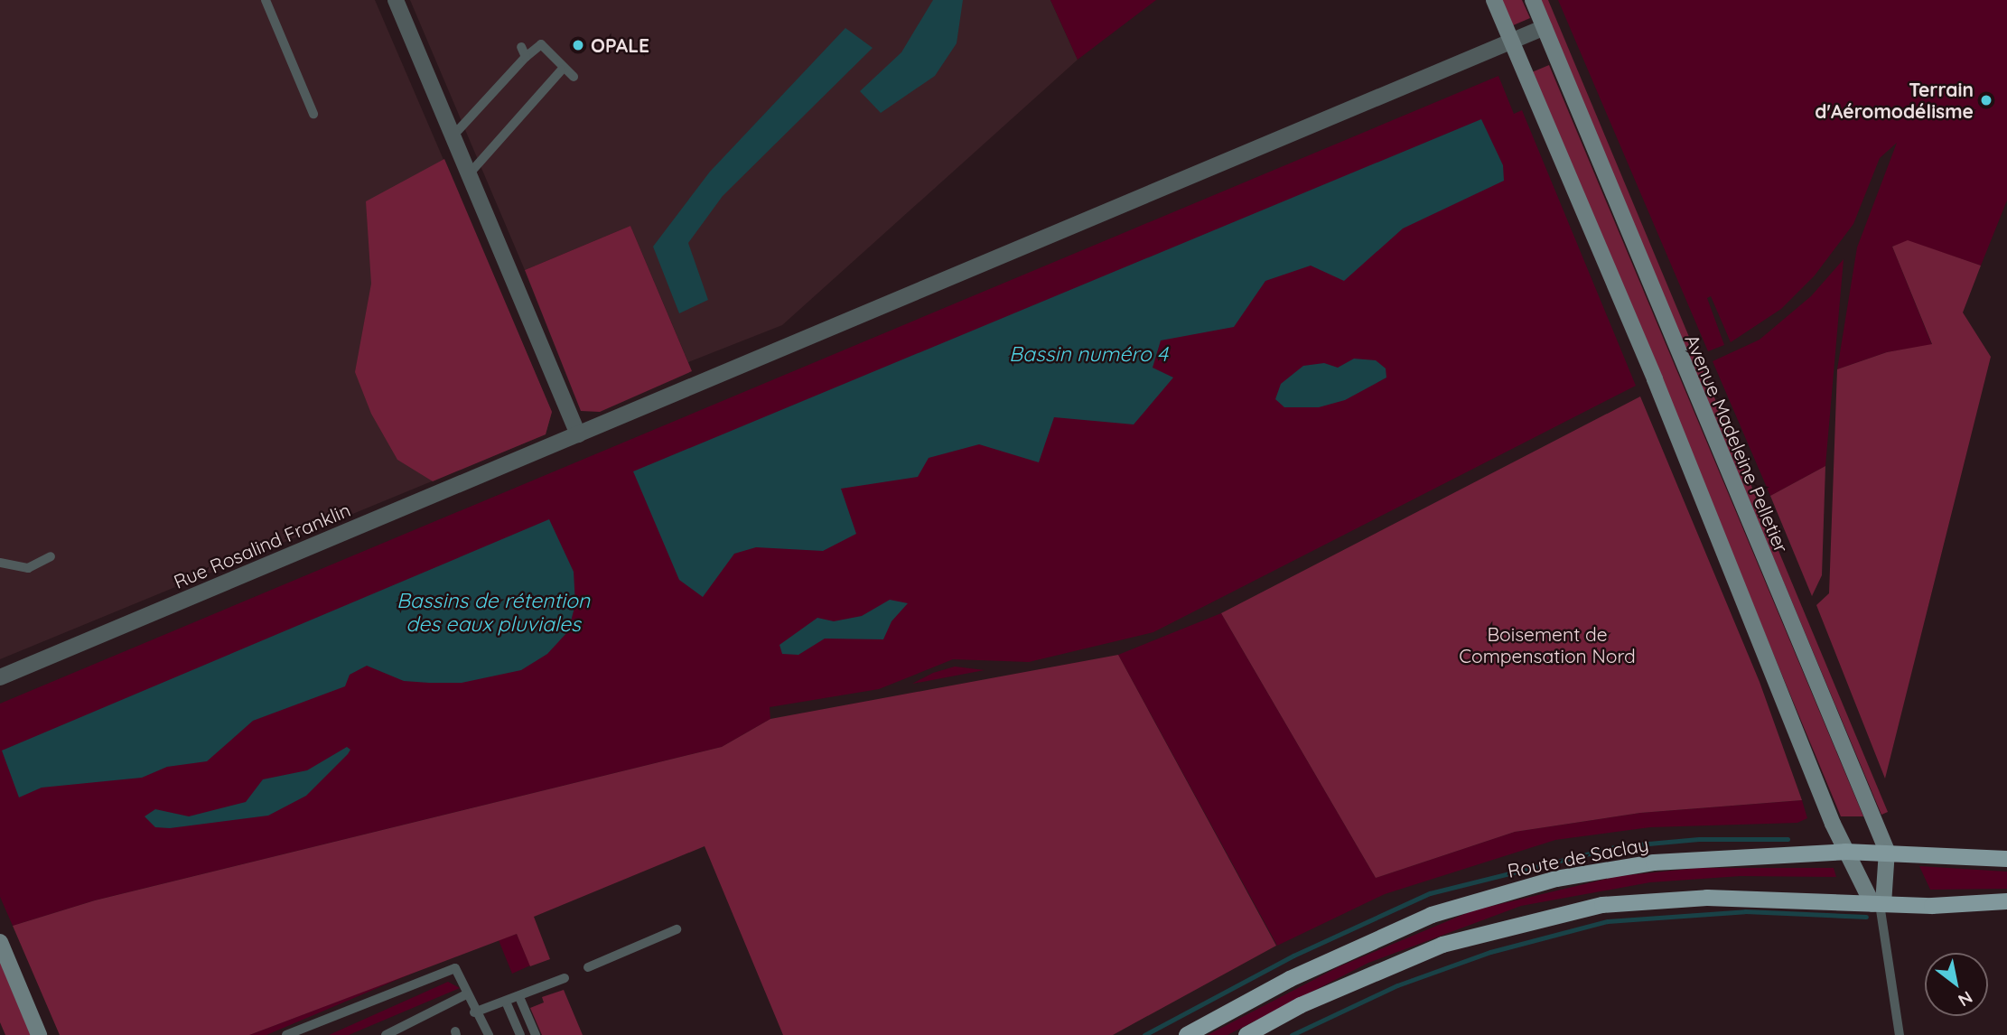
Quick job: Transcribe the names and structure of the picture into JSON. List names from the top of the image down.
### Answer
{
  "streets": {
    "main road": ["Route de Saclay"],
    "street": ["Avenue Madeleine Pelletier", "Rue Rosalind Franklin"]
  },
  "crossings": [
    ["Avenue Madeleine Pelletier", "Rue Rosalind Franklin"],
    ["Avenue Madeleine Pelletier", "Route de Saclay"]
  ],
  "water": ["Bassin numéro 4", "Bassins de rétention des eaux pluviales"],
  "parks": ["Boisement de Compensation Nord"],
  "places": ["OPALE", "Terrain d'Aéromodélisme"],
  "north": "bottom right"
}
